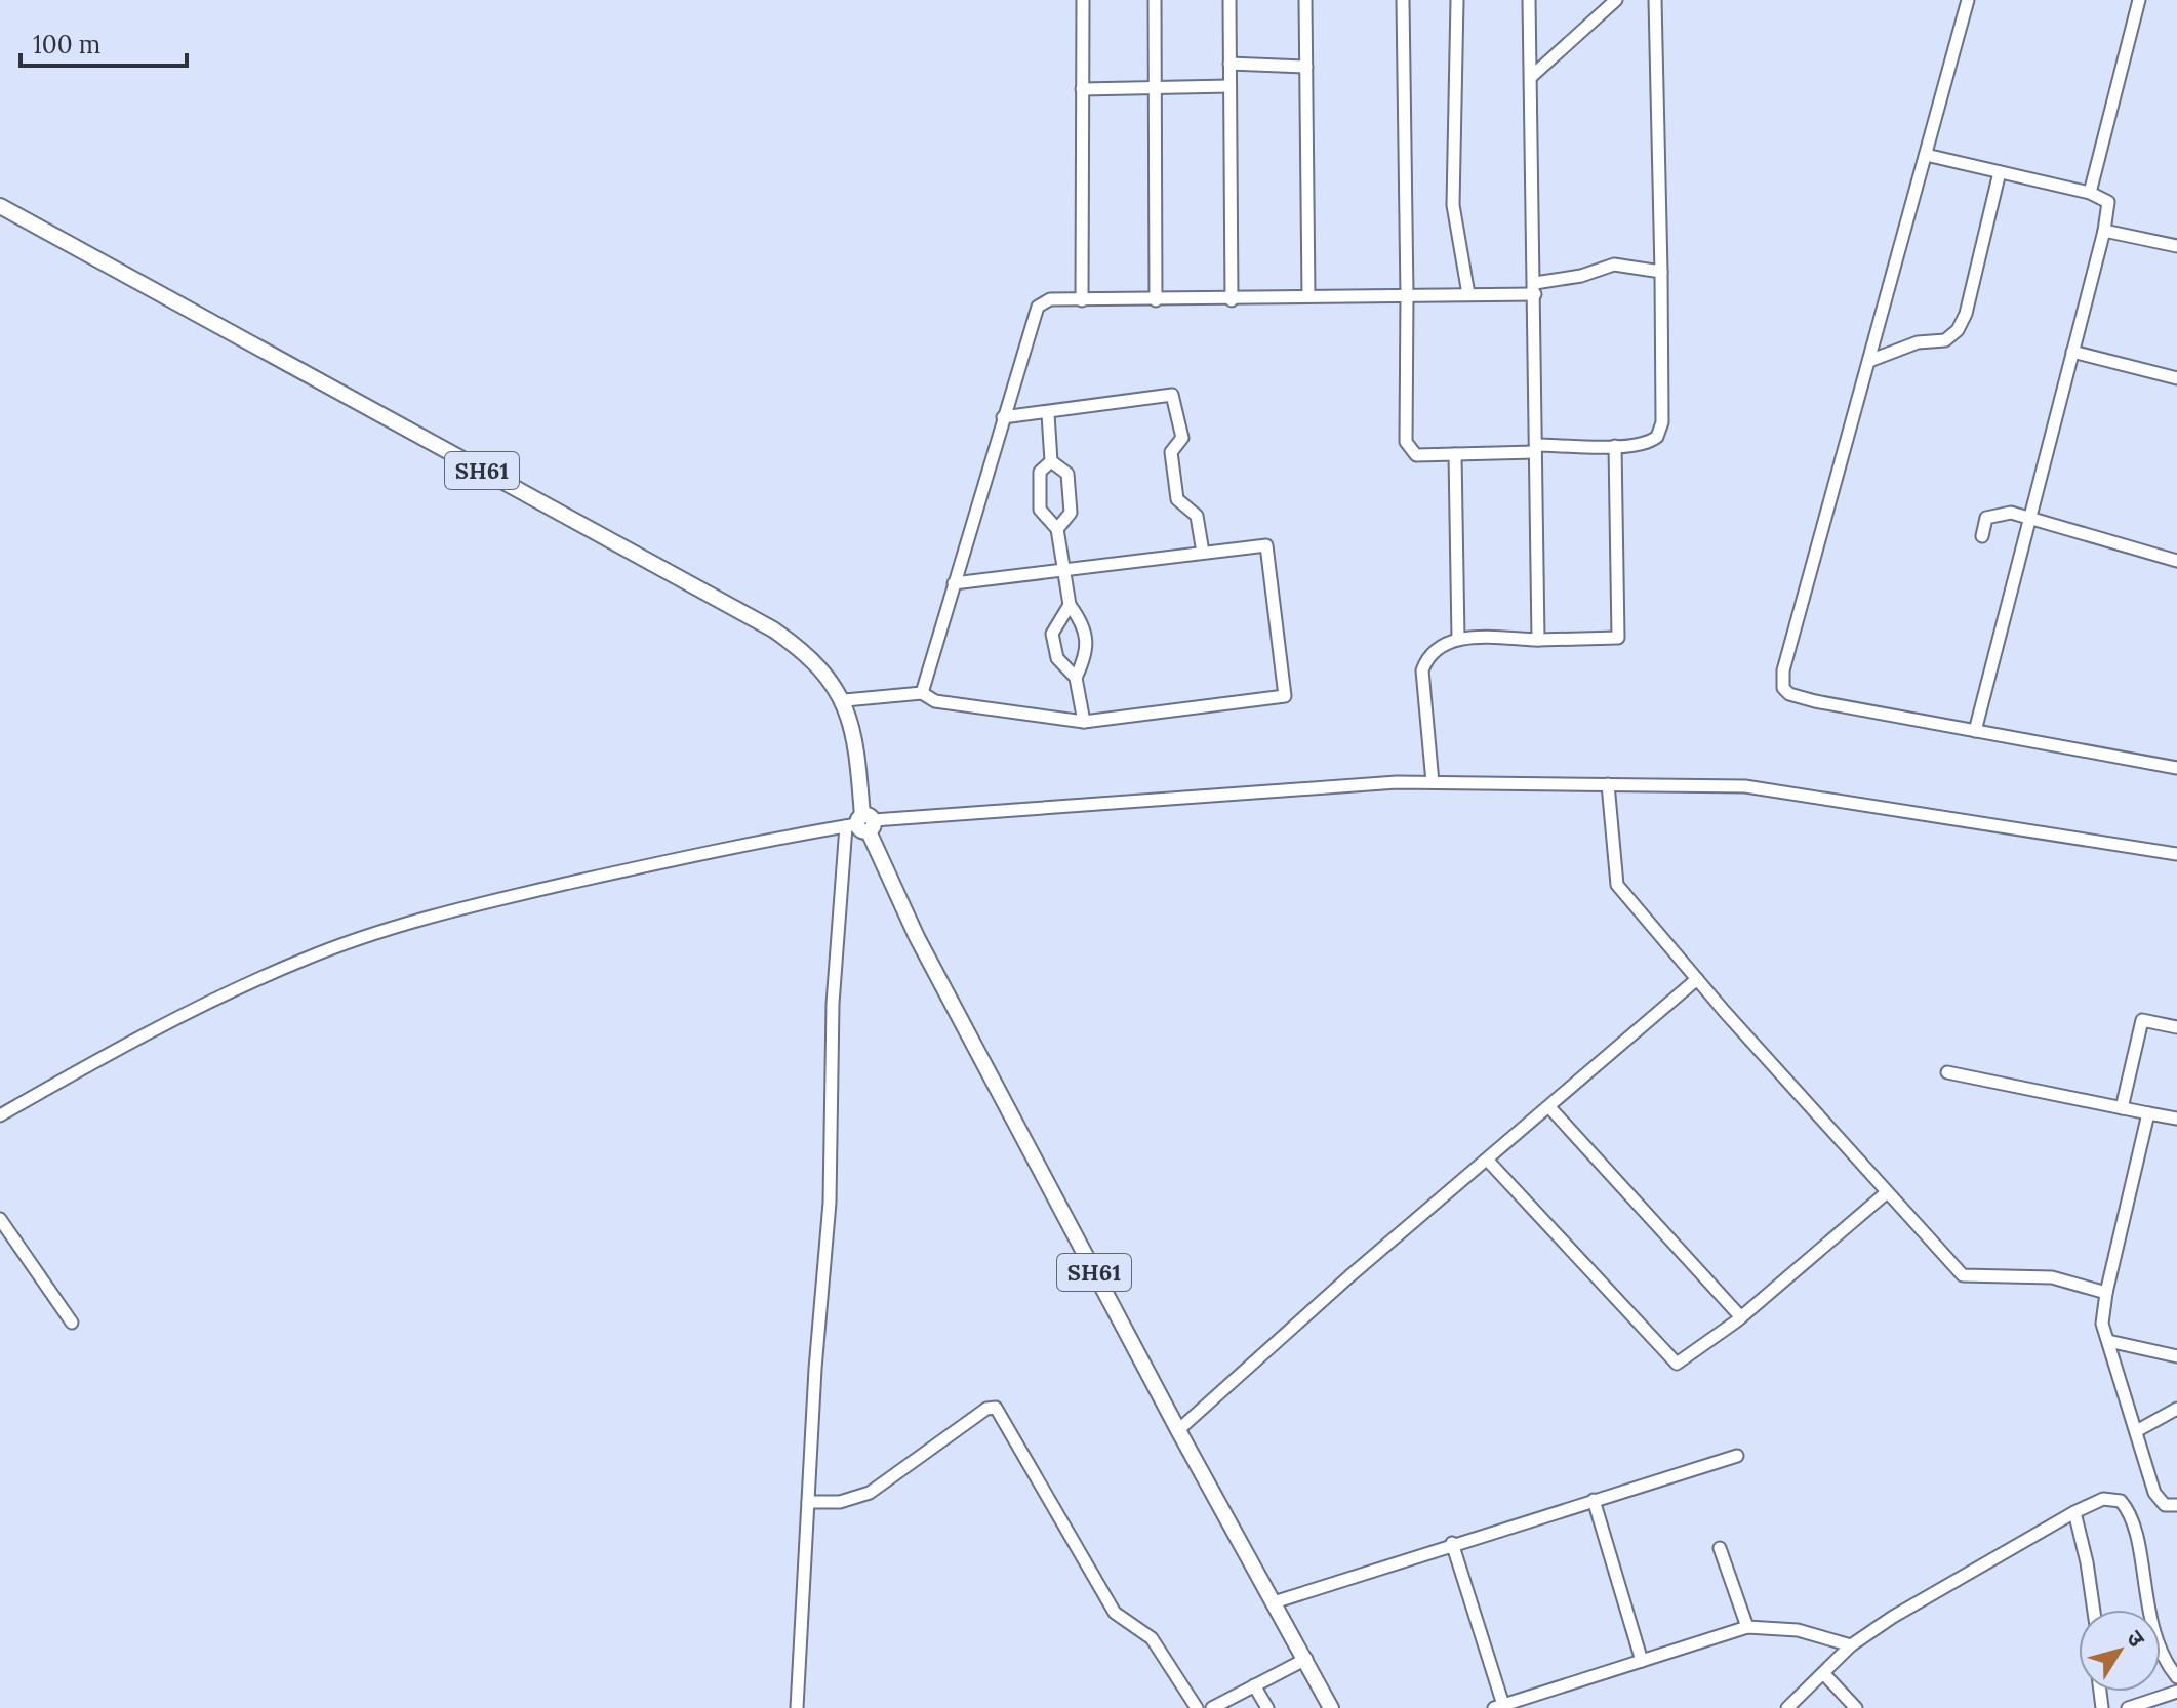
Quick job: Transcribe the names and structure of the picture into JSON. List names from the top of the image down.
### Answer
{
  "streets": {
    "main road": ["SH61"]
  },
  "scale_bar": "100 m",
  "north": "top right"
}
